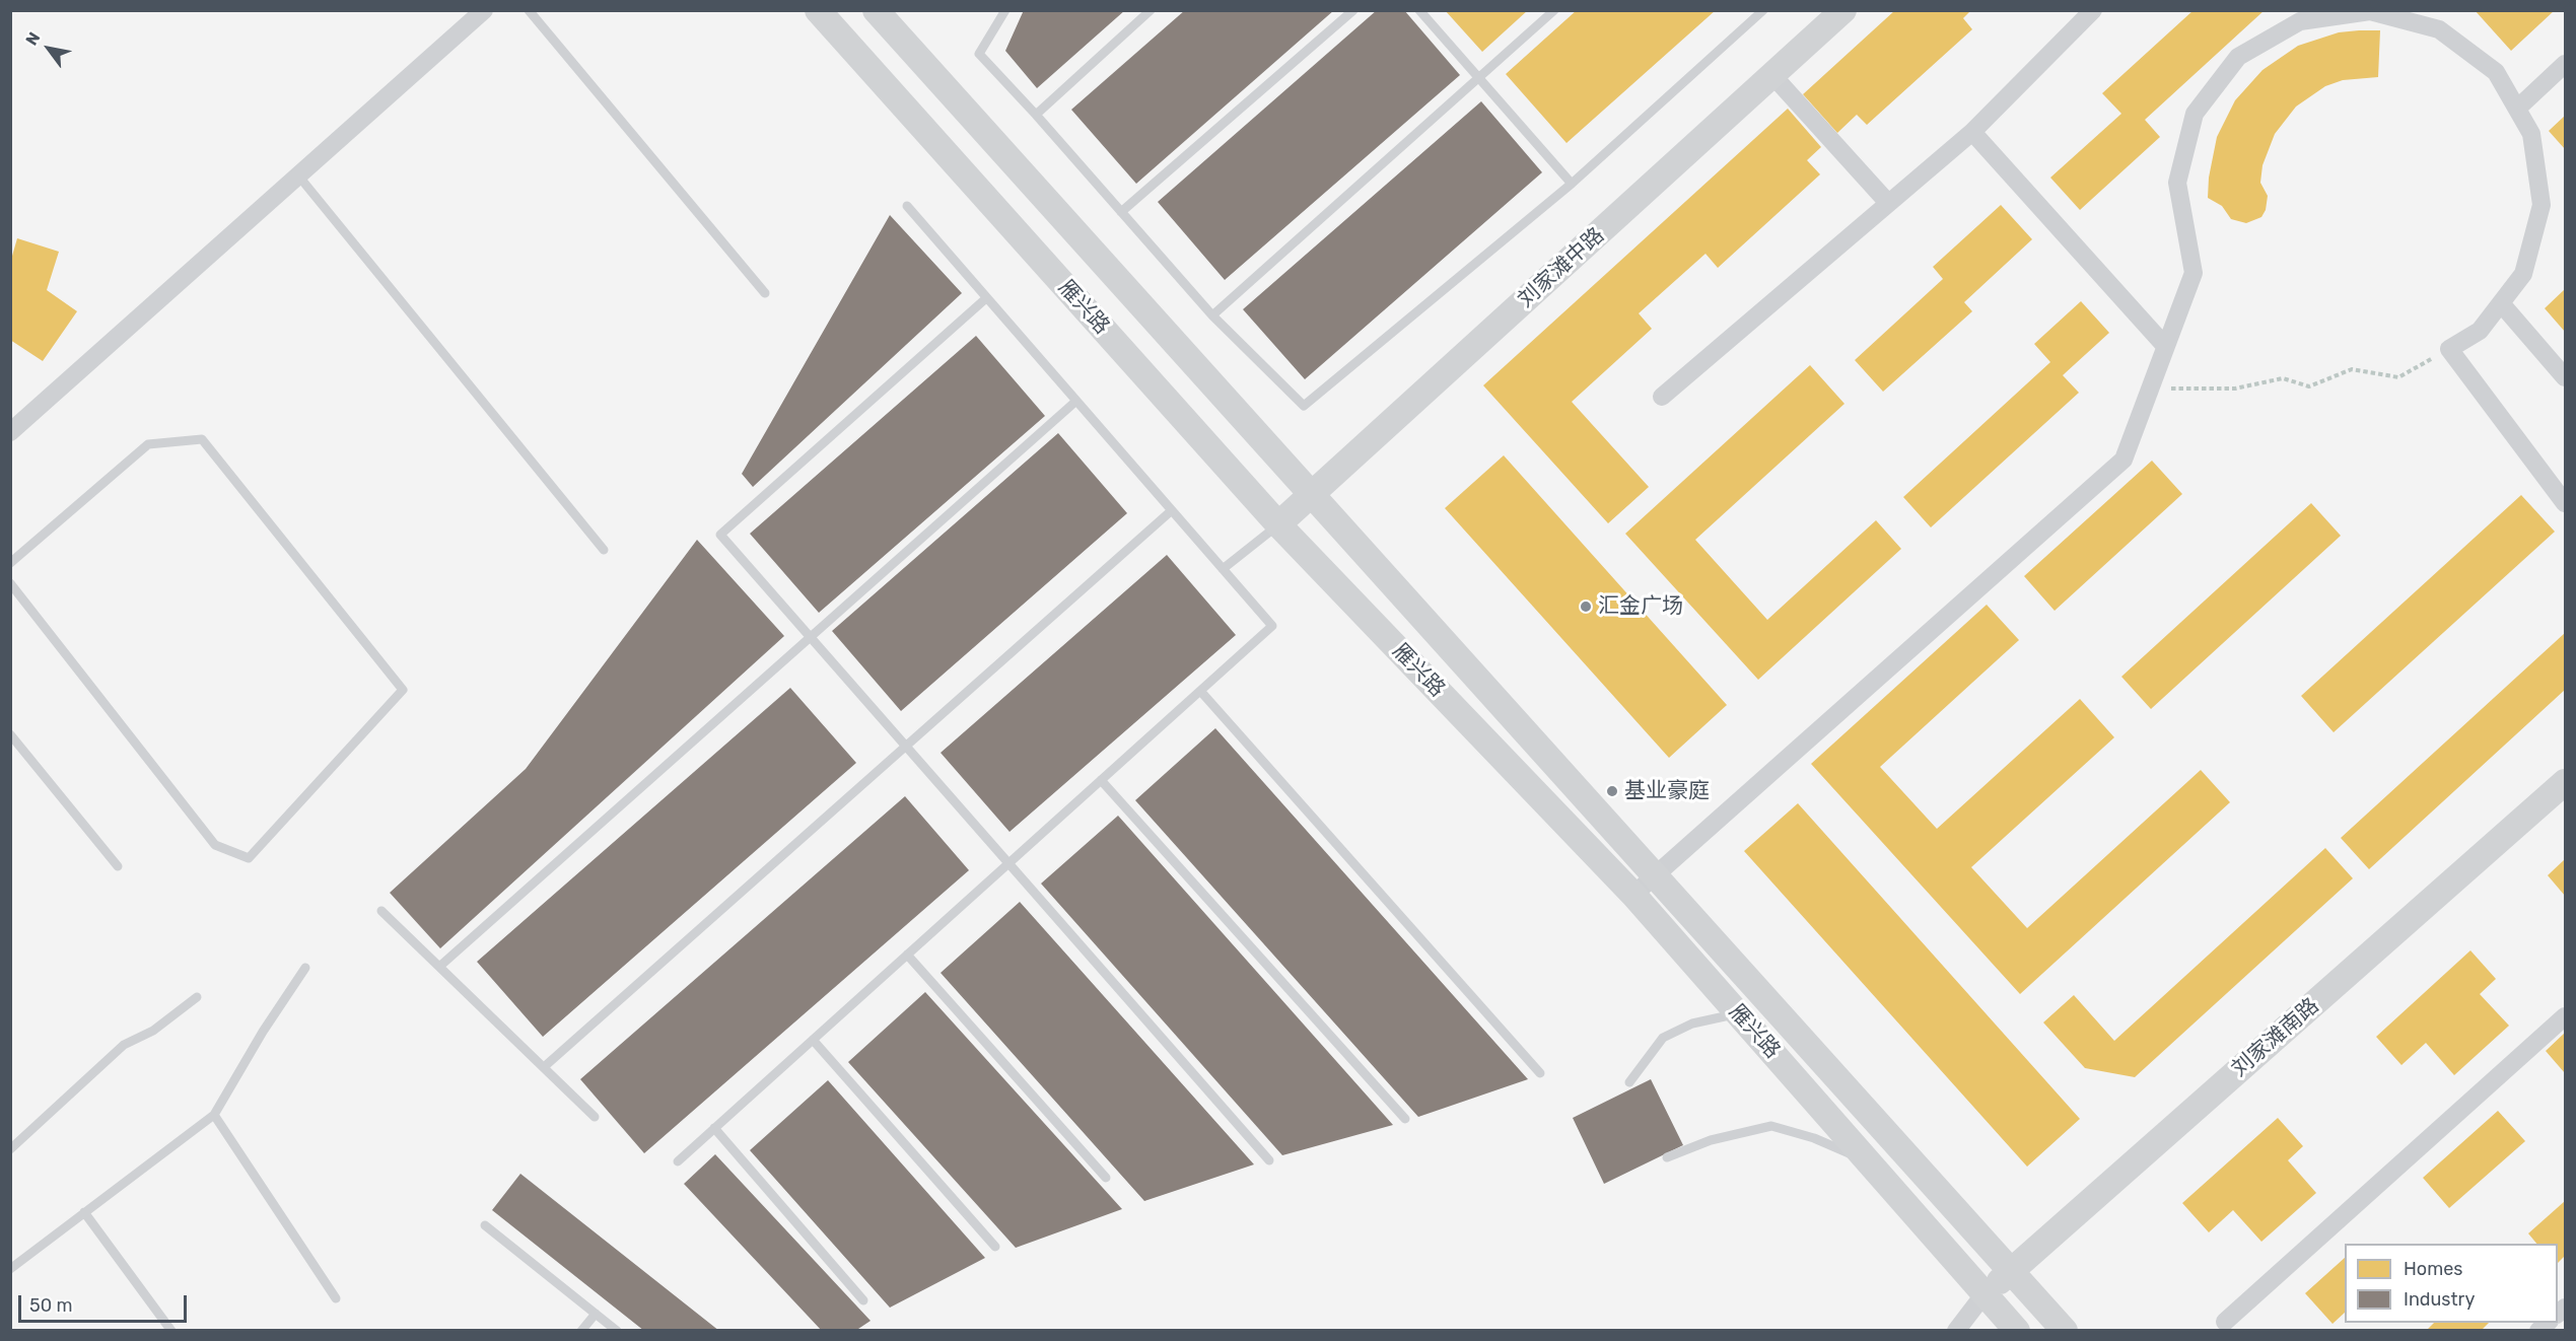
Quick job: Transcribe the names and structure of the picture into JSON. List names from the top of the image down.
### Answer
{
  "streets": {
    "main road": ["刘家滩中路", "雁兴路", "刘家滩南路"]
  },
  "crossings": [
    ["刘家滩中路", "雁兴路"],
    ["雁兴路", "刘家滩南路"]
  ],
  "places": ["汇金广场", "基业豪庭"],
  "legend": ["Homes", "Industry"],
  "scale_bar": "50 m",
  "north": "top left"
}
